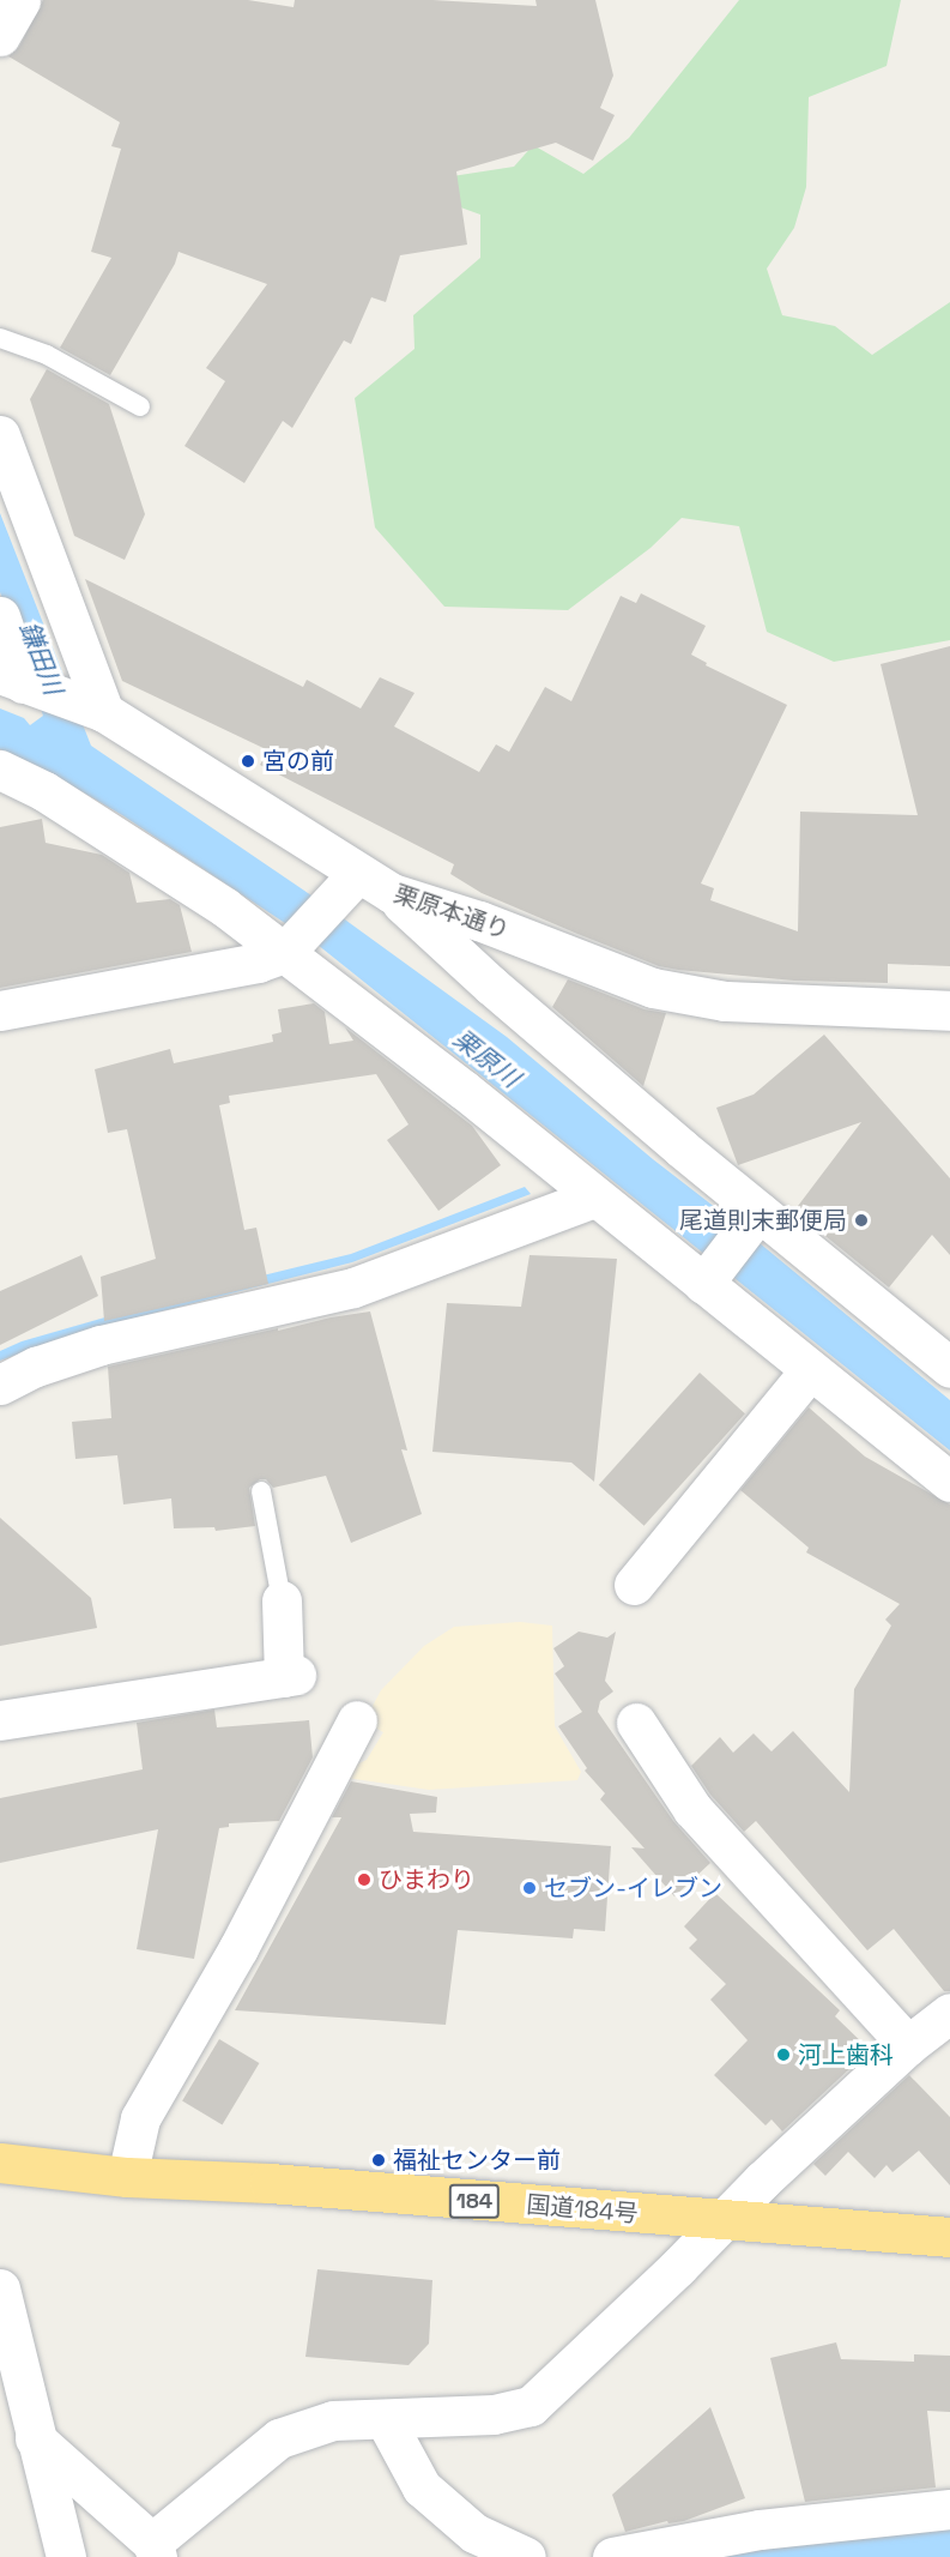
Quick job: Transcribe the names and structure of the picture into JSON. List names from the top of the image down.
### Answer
{
  "streets": {
    "highway": ["184", "国道184号"],
    "street": ["栗原本通り"]
  },
  "water": ["鎌田川", "栗原川"],
  "places": [
    "宮の前",
    "尾道則末郵便局",
    "ひまわり",
    "セブン-イレブン",
    "河上歯科",
    "福祉センター前"
  ]
}
